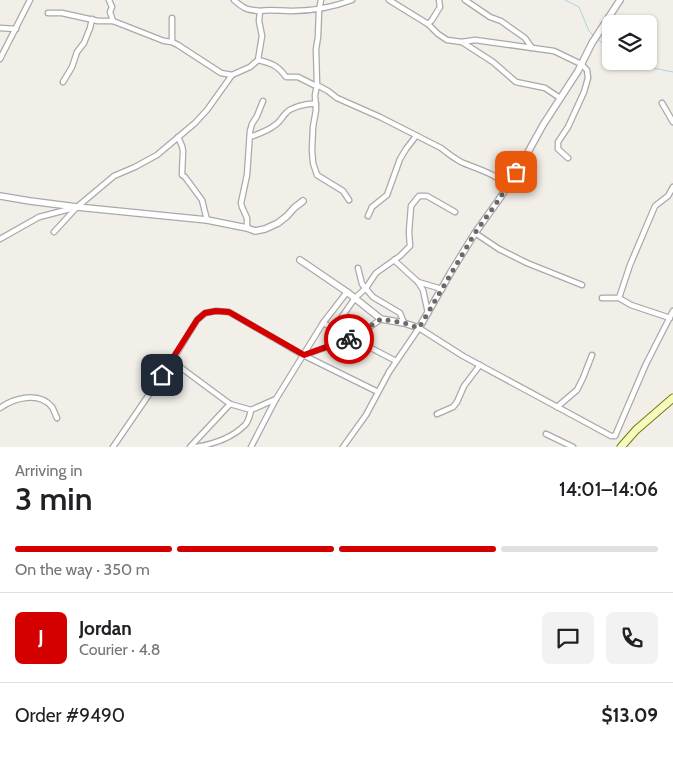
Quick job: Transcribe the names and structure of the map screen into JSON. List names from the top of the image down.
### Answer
{
  "page": {
    "heading": ["3 min", "Arriving in", "14:01–14:06"],
    "panel": [
      "Jordan",
      "Courier · 4.8",
      "Order #9490",
      "$13.09"
    ],
    "bar": "On the way · 350 m",
    "round": "J"
  }
}
